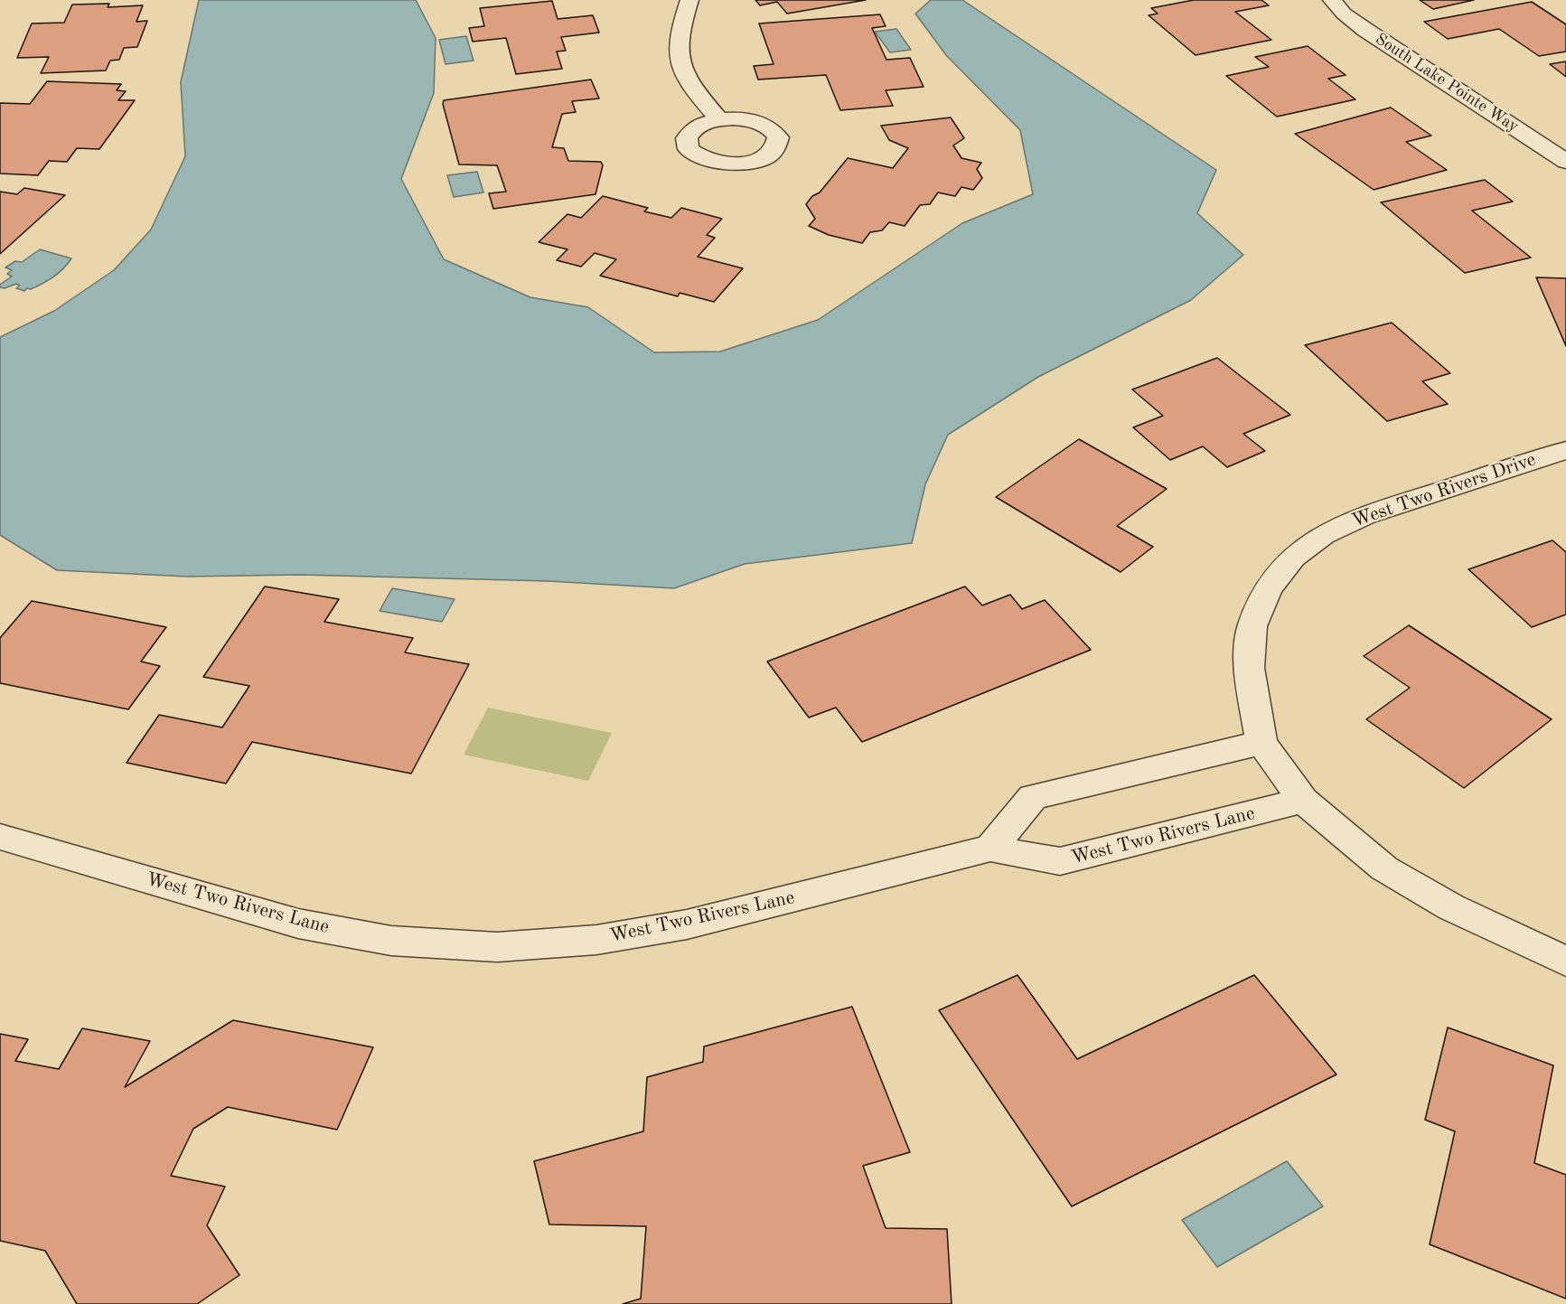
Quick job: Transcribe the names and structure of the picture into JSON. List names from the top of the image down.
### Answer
{
  "streets": {
    "street": ["South Lake Pointe Way", "West Two Rivers Drive", "West Two Rivers Lane"]
  },
  "crossings": [
    ["West Two Rivers Drive", "West Two Rivers Lane"]
  ]
}
